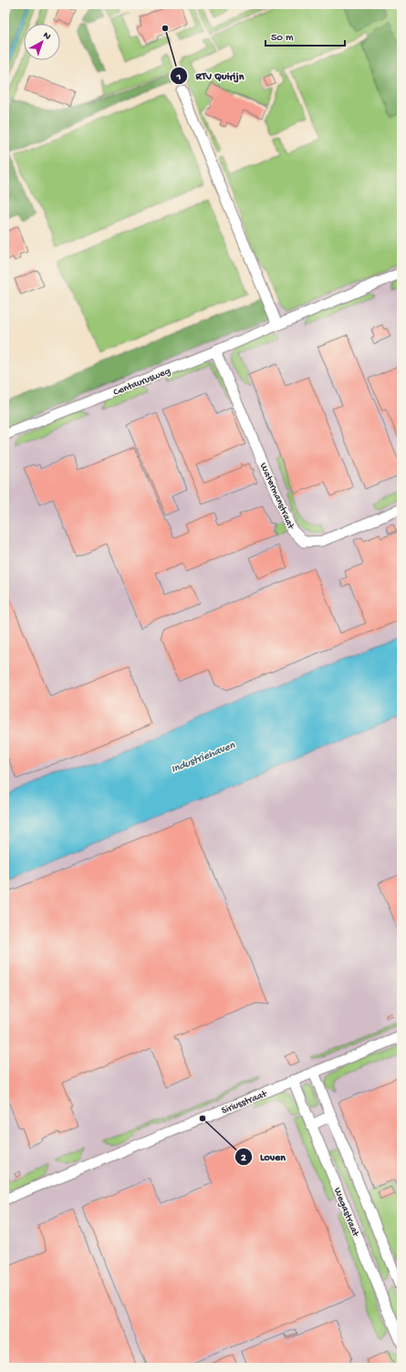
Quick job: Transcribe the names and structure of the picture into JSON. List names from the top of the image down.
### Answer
{
  "streets": {
    "street": [
      "Centaurusweg",
      "Watermanstraat",
      "Siriusstraat",
      "Wegastraat"
    ]
  },
  "crossings": [
    ["Centaurusweg", "Watermanstraat"],
    ["Siriusstraat", "Wegastraat"]
  ],
  "water": ["Industriehaven"],
  "places": ["RTV Quirijn", "Loven"],
  "scale_bar": "50 m",
  "north": "top right"
}
